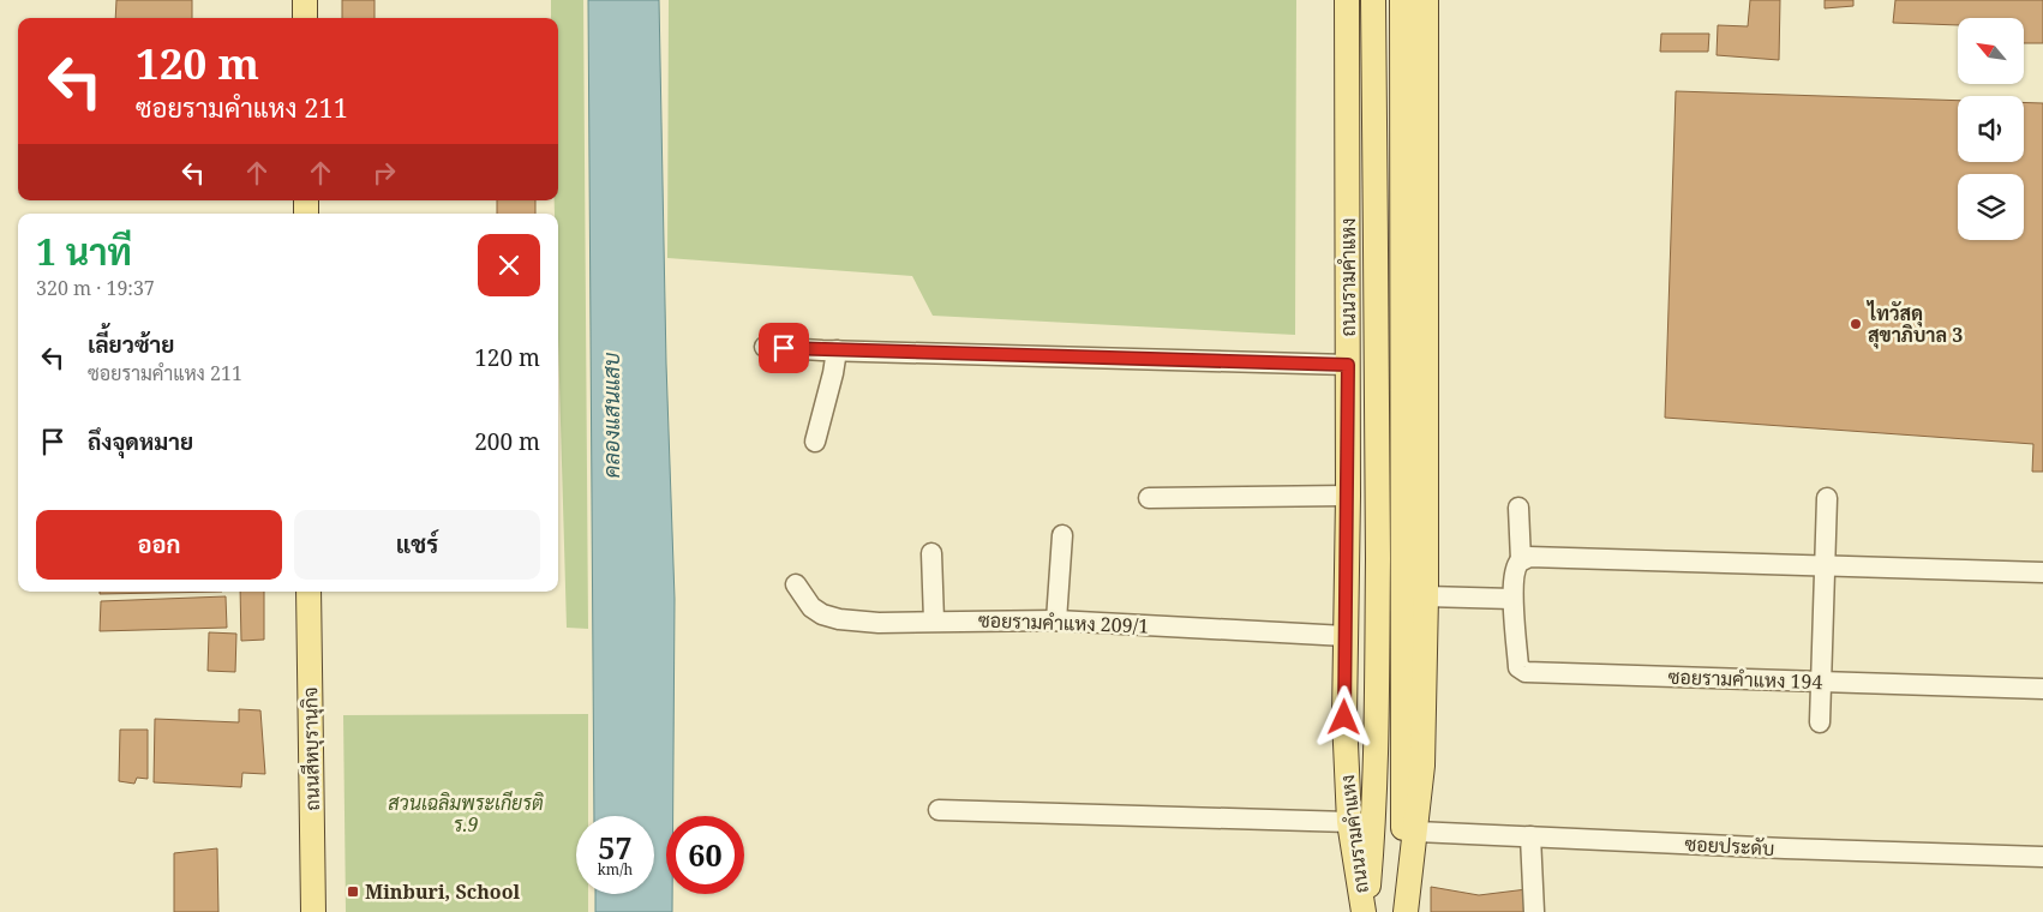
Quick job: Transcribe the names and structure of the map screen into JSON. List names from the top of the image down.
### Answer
{
  "streets": {
    "main road": ["ถนนรามคำแหง", "ถนนสีหบุรานุกิจ"],
    "street": ["ซอยรามคำแหง 209/1", "ซอยรามคำแหง 194", "ซอยประดับ"]
  },
  "crossings": [
    ["ถนนรามคำแหง", "ซอยรามคำแหง 209/1"]
  ],
  "water": ["คลองแสนแสบ"],
  "parks": ["สวนเฉลิมพระเกียรติ ร.9"],
  "places": {
    "other": ["ไทวัสดุ สุขาภิบาล 3"],
    "transit": ["Minburi, School"]
  },
  "north": "top left",
  "page": {
    "turn": ["120 m", "ซอยรามคำแหง 211"],
    "heading": ["1 นาที", "320 m · 19:37"],
    "list": [
      {
        "name": "เลี้ยวซ้าย",
        "note": "ซอยรามคำแหง 211",
        "value": "120 m"
      },
      {
        "name": "ถึงจุดหมาย",
        "value": "200 m"
      }
    ],
    "buttons": ["ออก", "แชร์"],
    "speed": "57 km/h",
    "limit": "60"
  }
}
